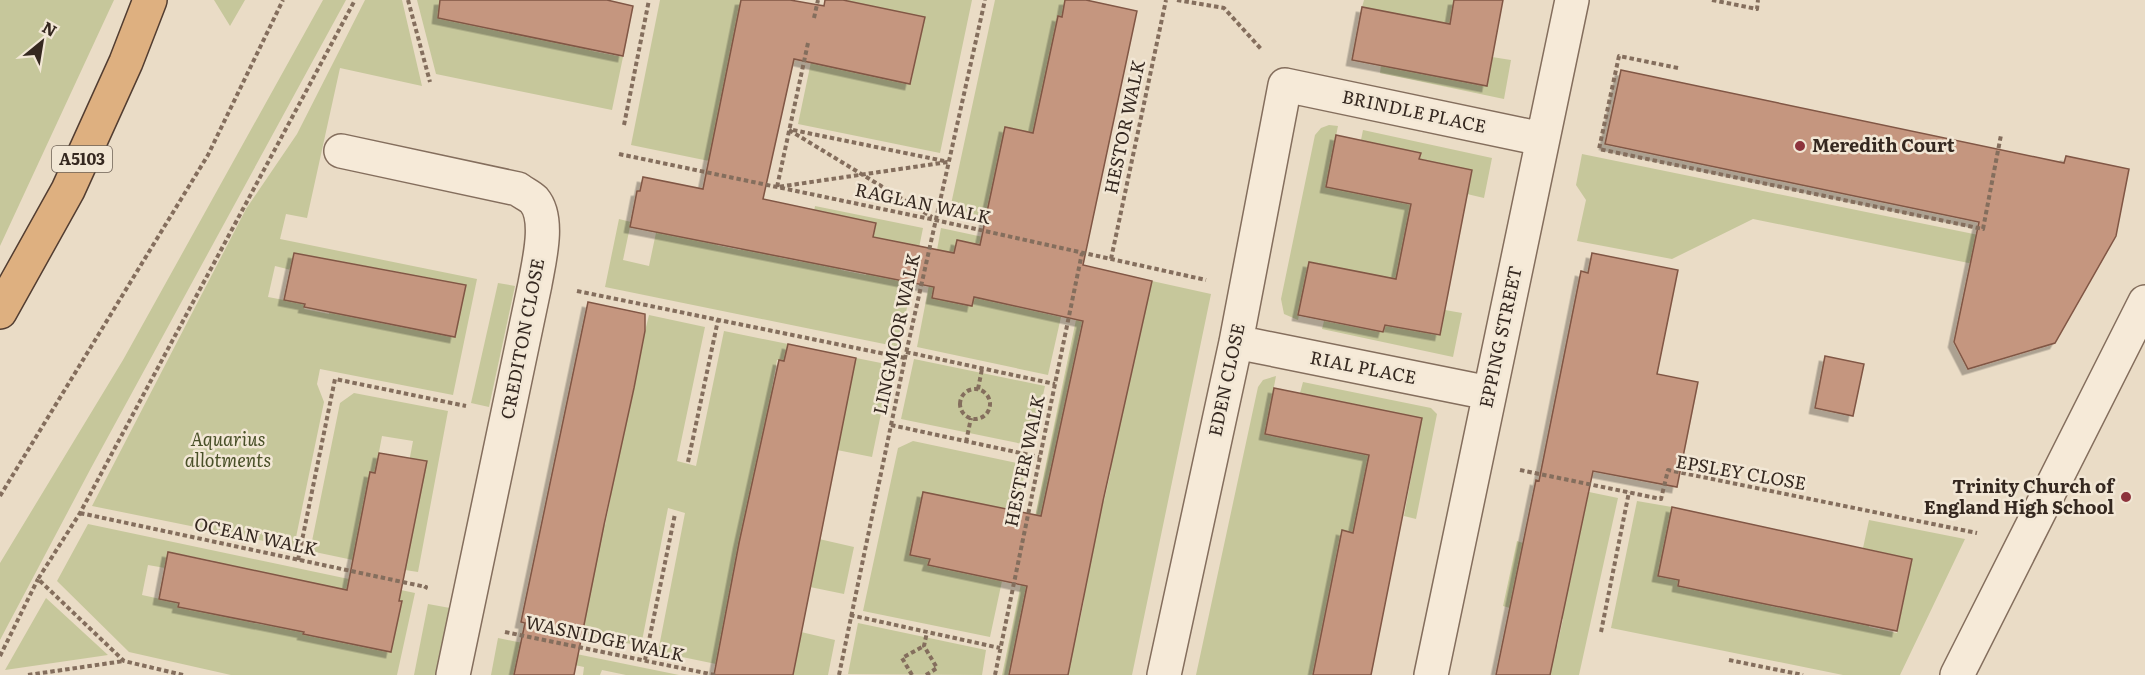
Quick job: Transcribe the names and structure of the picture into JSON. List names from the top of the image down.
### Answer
{
  "streets": {
    "highway": ["A5103"],
    "street": [
      "BRINDLE PLACE",
      "EPPING STREET",
      "CREDITON CLOSE",
      "RIAL PLACE",
      "EDEN CLOSE"
    ],
    "path": [
      "HESTOR WALK",
      "RAGLAN WALK",
      "LINGMOOR WALK",
      "HESTER WALK",
      "EPSLEY CLOSE",
      "OCEAN WALK",
      "WASNIDGE WALK"
    ]
  },
  "crossings": [
    ["BRINDLE PLACE", "EPPING STREET"],
    ["BRINDLE PLACE", "EDEN CLOSE"],
    ["HESTOR WALK", "RAGLAN WALK"],
    ["RAGLAN WALK", "LINGMOOR WALK"],
    ["RAGLAN WALK", "HESTER WALK"],
    ["EPPING STREET", "RIAL PLACE"],
    ["RIAL PLACE", "EDEN CLOSE"]
  ],
  "parks": ["Aquarius allotments"],
  "places": ["Meredith Court", "Trinity Church of England High School"],
  "north": "top right"
}
